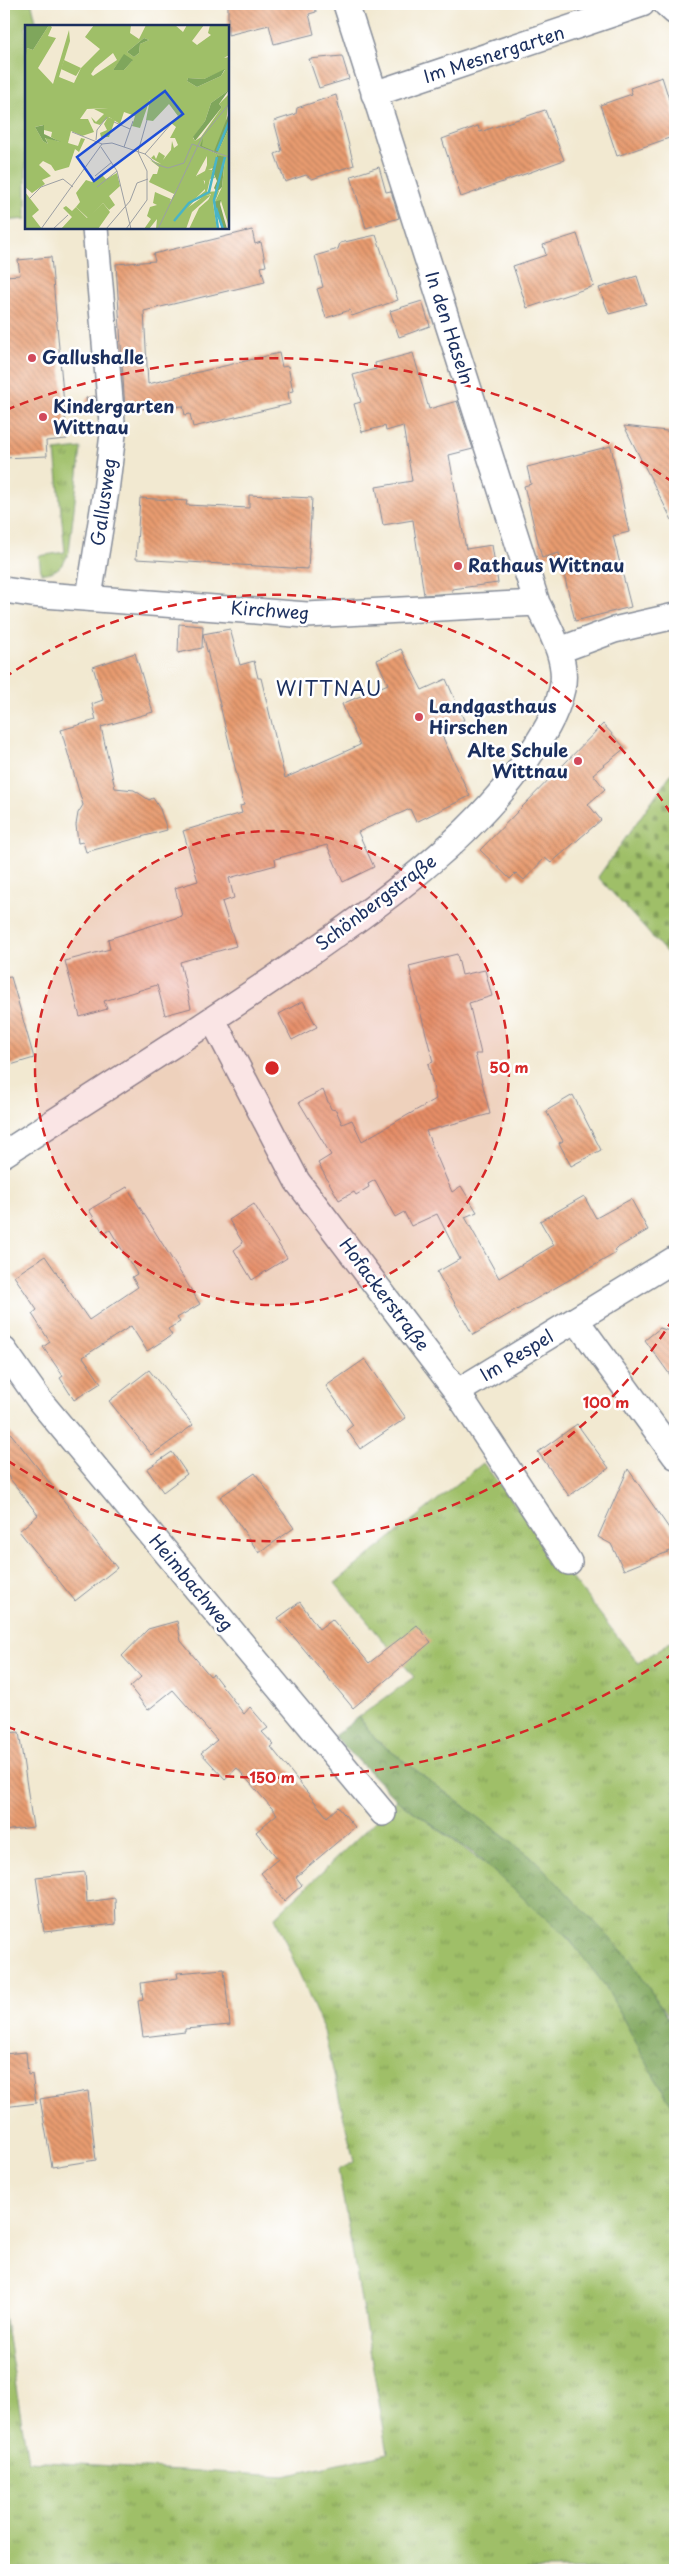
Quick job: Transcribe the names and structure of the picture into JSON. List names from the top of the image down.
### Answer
{
  "streets": {
    "street": [
      "Im Mesnergarten",
      "In den Haseln",
      "Gallusweg",
      "Kirchweg",
      "Schönbergstraße",
      "Hofackerstraße",
      "Im Respel",
      "Heimbachweg"
    ]
  },
  "crossings": [
    ["Im Mesnergarten", "In den Haseln"],
    ["In den Haseln", "Kirchweg"],
    ["In den Haseln", "Schönbergstraße"],
    ["Gallusweg", "Kirchweg"],
    ["Schönbergstraße", "Hofackerstraße"],
    ["Hofackerstraße", "Im Respel"]
  ],
  "districts": ["WITTNAU"],
  "places": [
    "Gallushalle",
    "Kindergarten Wittnau",
    "Rathaus Wittnau",
    "Landgasthaus Hirschen",
    "Alte Schule Wittnau"
  ],
  "rings": ["50 m", "100 m", "150 m"]
}
